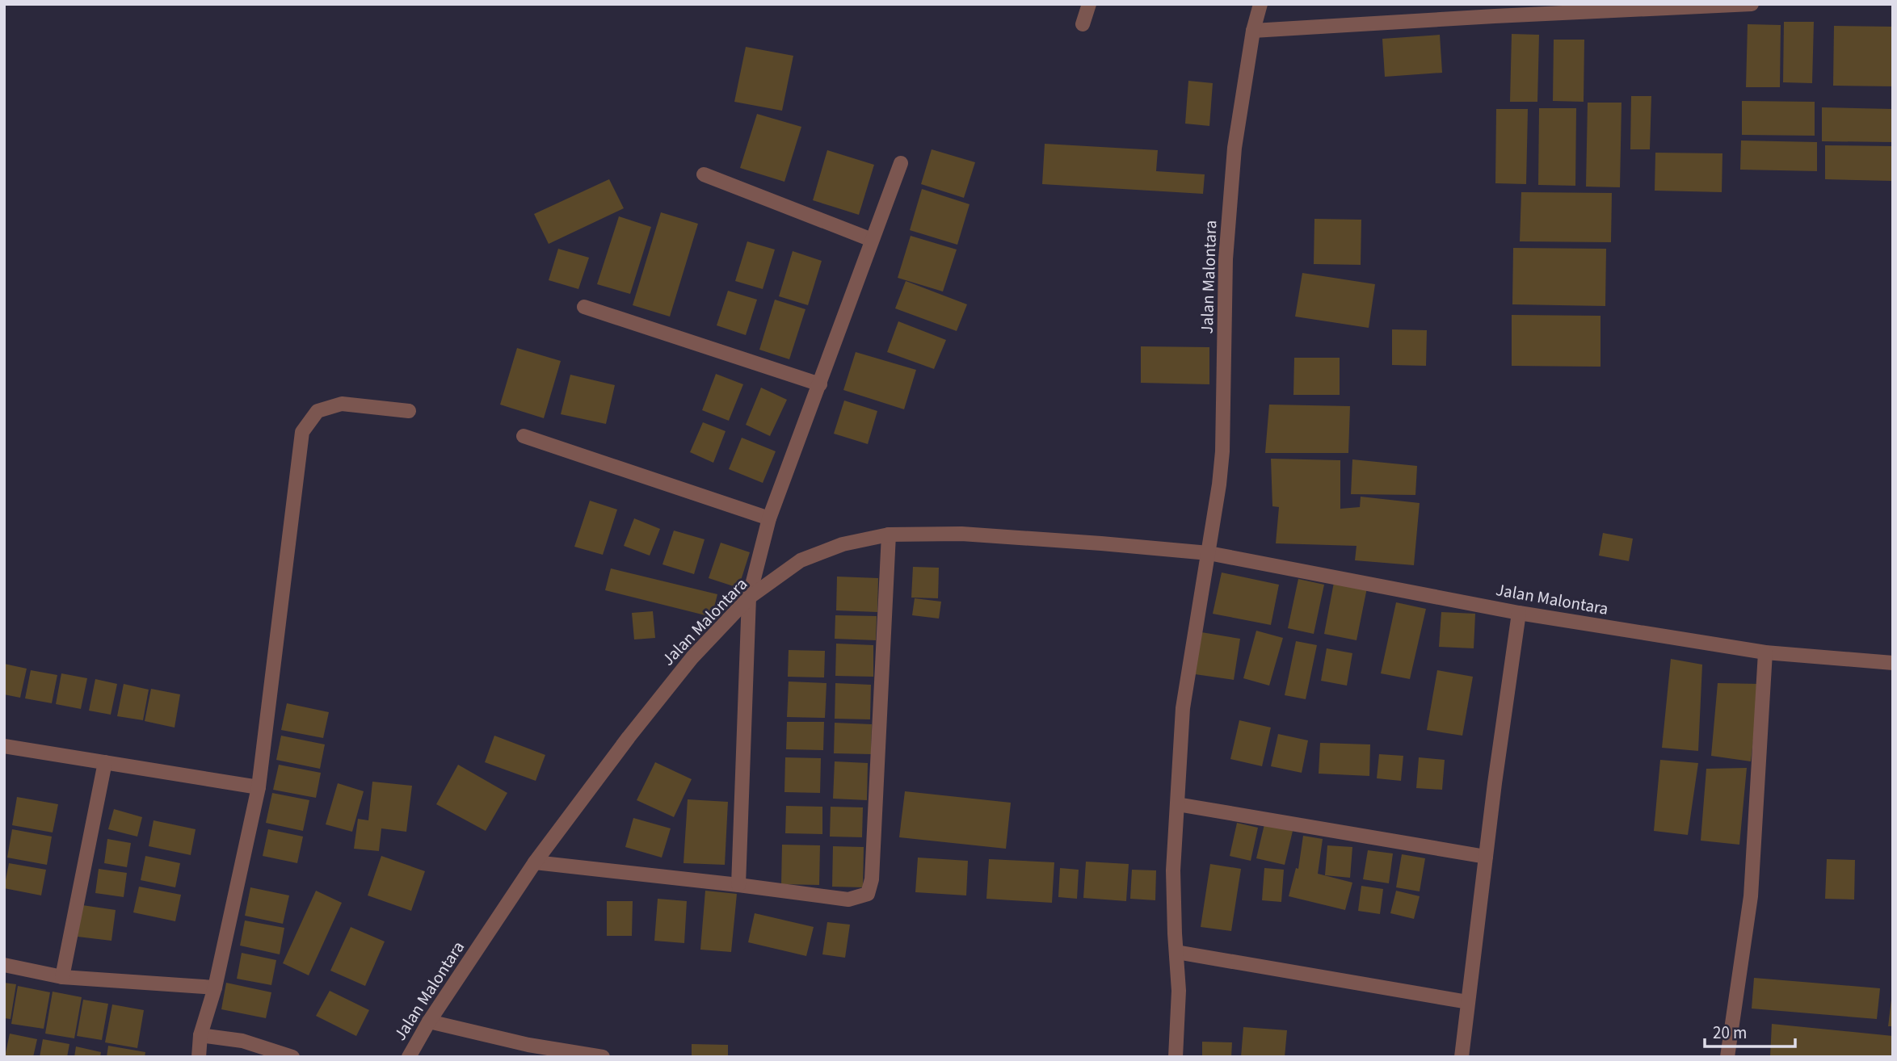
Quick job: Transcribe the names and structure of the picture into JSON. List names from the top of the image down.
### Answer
{
  "streets": {
    "street": ["Jalan Malontara"]
  },
  "scale_bar": "20 m"
}
